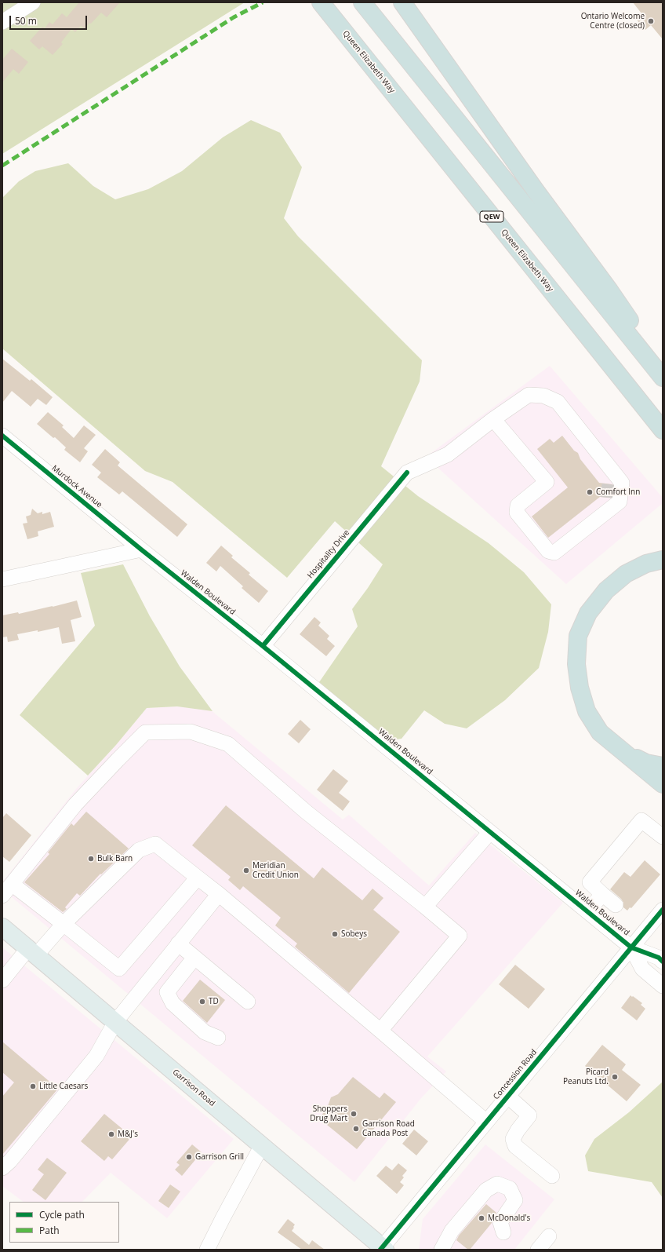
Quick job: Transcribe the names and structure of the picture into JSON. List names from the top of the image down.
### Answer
{
  "streets": {
    "highway": ["Queen Elizabeth Way", "QEW"],
    "main road": ["Garrison Road"],
    "street": [
      "Murdock Avenue",
      "Hospitality Drive",
      "Walden Boulevard",
      "Concession Road"
    ]
  },
  "crossings": [
    ["Murdock Avenue", "Walden Boulevard"],
    ["Hospitality Drive", "Walden Boulevard"],
    ["Walden Boulevard", "Concession Road"],
    ["Concession Road", "Garrison Road"]
  ],
  "places": [
    "Ontario Welcome Centre (closed)",
    "Comfort Inn",
    "Bulk Barn",
    "Meridian Credit Union",
    "Sobeys",
    "TD",
    "Picard Peanuts Ltd.",
    "Little Caesars",
    "Shoppers Drug Mart",
    "Garrison Road Canada Post",
    "M&J's",
    "Garrison Grill",
    "McDonald's"
  ],
  "legend": ["Cycle path", "Path"],
  "scale_bar": "50 m"
}
